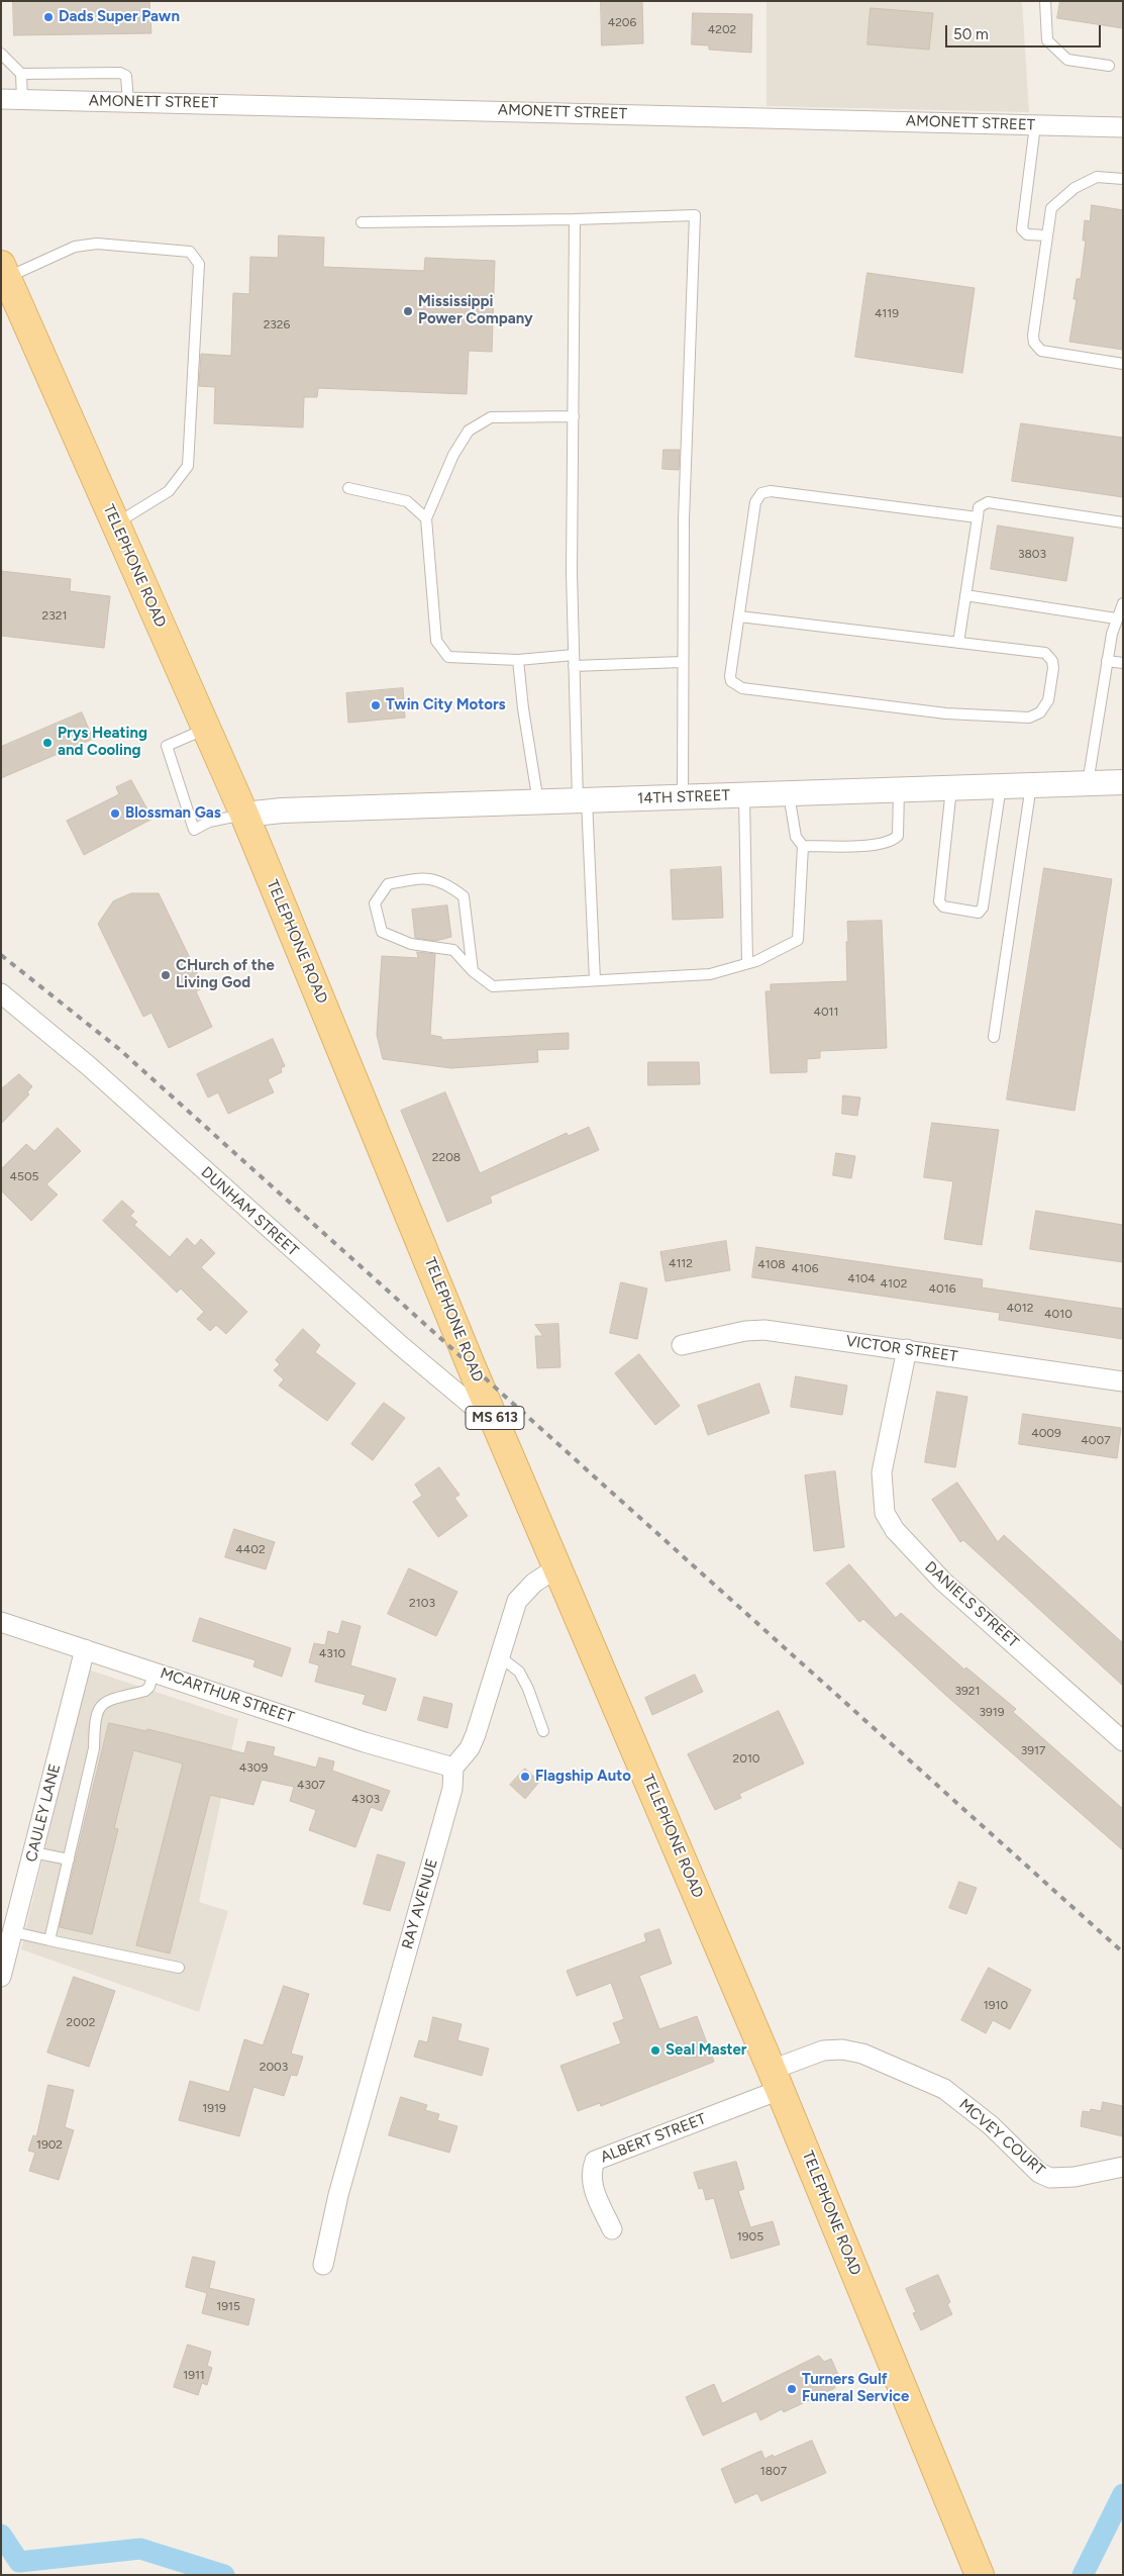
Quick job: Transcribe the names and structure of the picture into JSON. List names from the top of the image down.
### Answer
{
  "streets": {
    "main road": ["TELEPHONE ROAD", "MS 613"],
    "street": [
      "AMONETT STREET",
      "14TH STREET",
      "DUNHAM STREET",
      "VICTOR STREET",
      "DANIELS STREET",
      "MCARTHUR STREET",
      "CAULEY LANE",
      "RAY AVENUE",
      "MCVEY COURT",
      "ALBERT STREET"
    ]
  },
  "crossings": [
    ["TELEPHONE ROAD", "14TH STREET"],
    ["TELEPHONE ROAD", "DUNHAM STREET"],
    ["TELEPHONE ROAD", "MCVEY COURT"],
    ["TELEPHONE ROAD", "ALBERT STREET"],
    ["VICTOR STREET", "DANIELS STREET"],
    ["MCARTHUR STREET", "CAULEY LANE"],
    ["MCARTHUR STREET", "RAY AVENUE"],
    ["MCVEY COURT", "ALBERT STREET"]
  ],
  "places": [
    "Dads Super Pawn",
    "Mississippi Power Company",
    "Twin City Motors",
    "Prys Heating and Cooling",
    "Blossman Gas",
    "CHurch of the Living God",
    "Flagship Auto",
    "Seal Master",
    "Turners Gulf Funeral Service"
  ],
  "house_numbers": [
    "4206",
    "4202",
    "4119",
    "2326",
    "3803",
    "2321",
    "4011",
    "2208",
    "4505",
    "4112",
    "4108",
    "4106",
    "4104",
    "4102",
    "4016",
    "4012",
    "4010",
    "4009",
    "4007",
    "4402",
    "2103",
    "4310",
    "3921",
    "3919",
    "3917",
    "2010",
    "4309",
    "4307",
    "4303",
    "1910",
    "2002",
    "2003",
    "1919",
    "1902",
    "1905",
    "1915",
    "1911",
    "1807"
  ],
  "scale_bar": "50 m"
}
